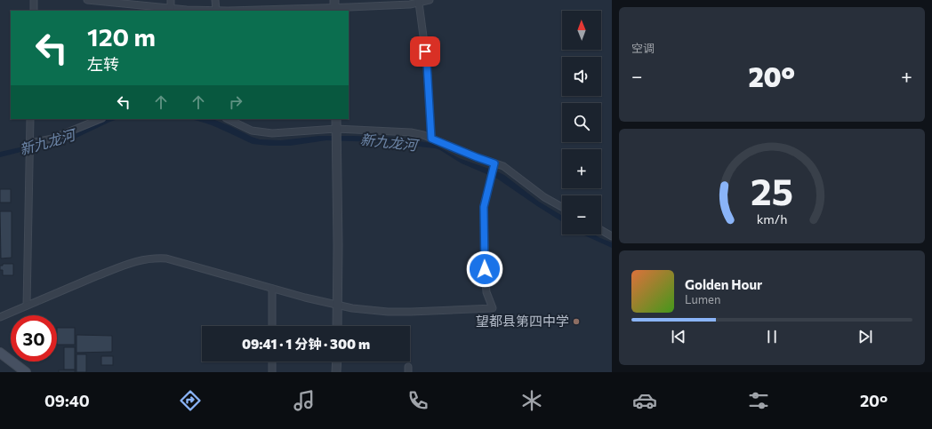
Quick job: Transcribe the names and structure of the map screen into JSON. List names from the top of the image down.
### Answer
{
  "water": ["新九龙河"],
  "places": ["望都县第四中学"],
  "north": "top",
  "page": {
    "tile": "空调",
    "map_buttons": ["+", "−"],
    "turn": ["120 m", "左转"],
    "heat": ["−", "20°", "+"],
    "song": ["Golden Hour", "Lumen"],
    "limit": "30",
    "trip": "09:41 · 1 分钟 · 300 m",
    "tabs": ["09:40", "20°"],
    "gauge": ["25", "km/h"]
  }
}
